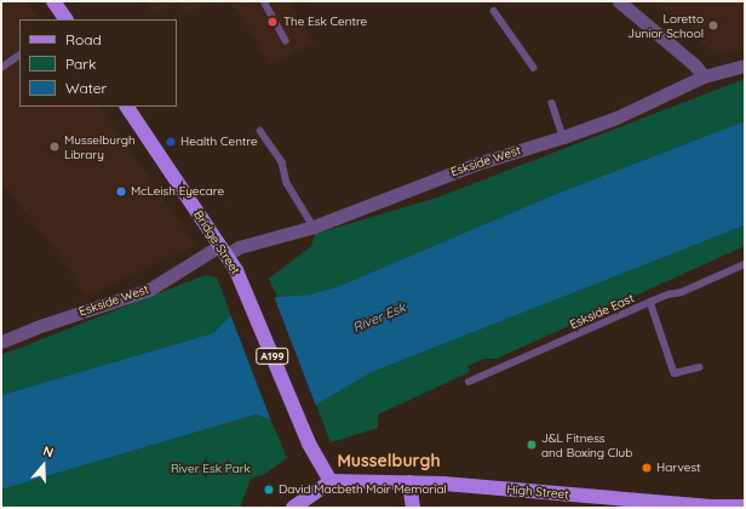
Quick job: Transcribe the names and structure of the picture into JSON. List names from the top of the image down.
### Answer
{
  "streets": {
    "main road": ["Bridge Street", "A199", "High Street"],
    "street": ["Eskside West"],
    "lane": ["Eskside East"]
  },
  "crossings": [
    ["Eskside West", "Bridge Street"],
    ["Bridge Street", "High Street"]
  ],
  "districts": ["Musselburgh"],
  "water": ["River Esk"],
  "parks": ["River Esk Park"],
  "places": [
    "The Esk Centre",
    "Loretto Junior School",
    "Health Centre",
    "Musselburgh Library",
    "McLeish Eyecare",
    "J&L Fitness and Boxing Club",
    "Harvest",
    "David Macbeth Moir Memorial"
  ],
  "legend": ["Road", "Park", "Water"],
  "north": "top"
}
